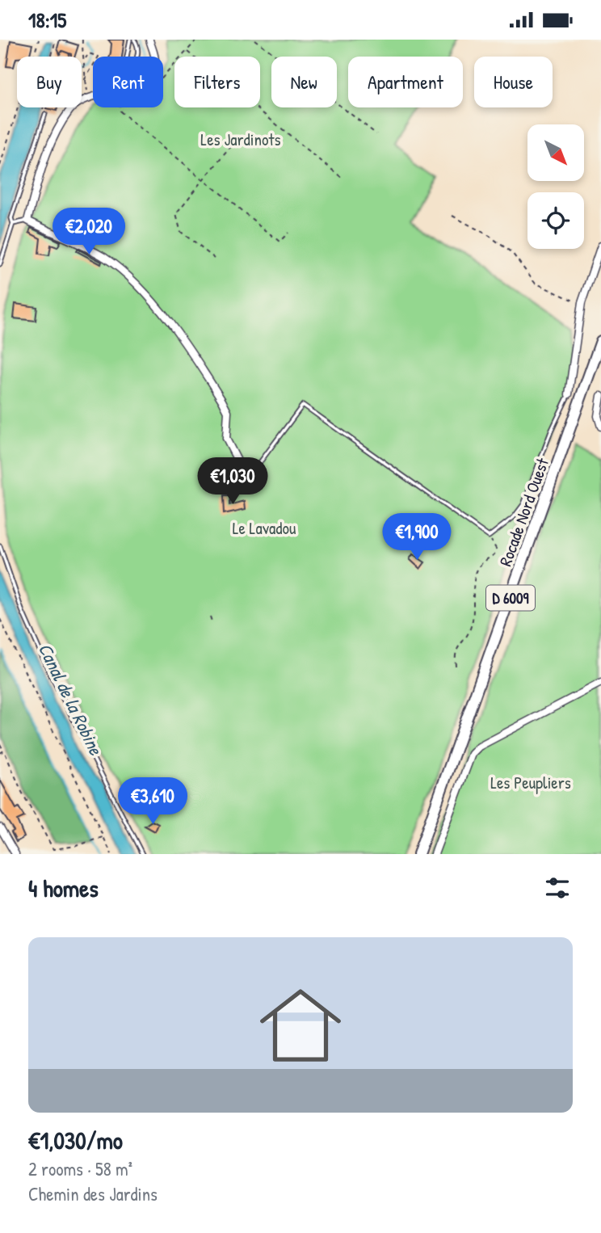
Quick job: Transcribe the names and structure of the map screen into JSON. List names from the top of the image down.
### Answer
{
  "streets": {
    "main road": ["Rocade Nord Ouest", "D 6009"]
  },
  "water": ["Canal de la Robine"],
  "parks": ["Les Jardinots", "Le Lavadou", "Les Peupliers"],
  "north": "bottom right",
  "page": {
    "status": "18:15",
    "chip": [
      "Buy",
      "Rent",
      "Filters",
      "New",
      "Apartment",
      "House"
    ],
    "price": [
      "€2,020",
      "€1,030",
      "€1,900",
      "€3,610"
    ],
    "heading": "4 homes",
    "list": [
      {
        "name": "€1,030/mo",
        "note": "2 rooms · 58 m² · Chemin des Jardins"
      }
    ]
  }
}
